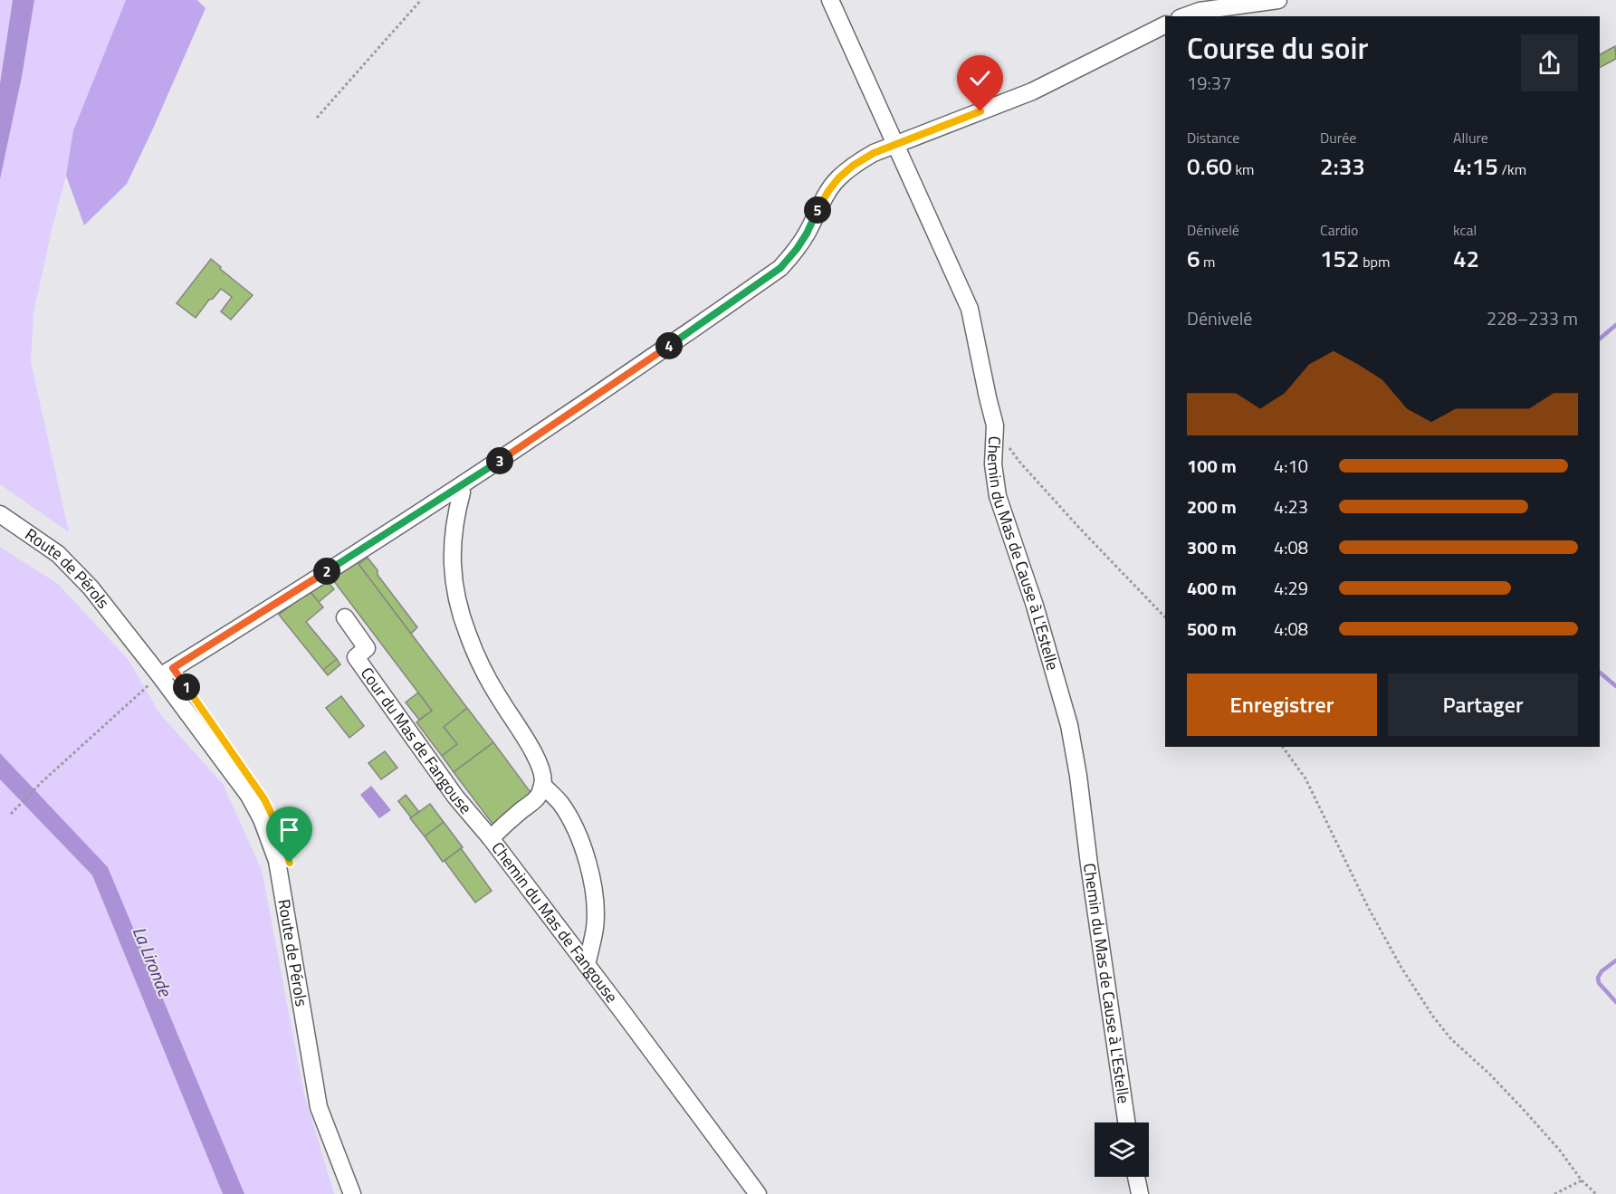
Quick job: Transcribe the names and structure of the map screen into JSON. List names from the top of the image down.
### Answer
{
  "streets": {
    "street": [
      "Chemin du Mas de Cause à L'Estelle",
      "Route de Pérols",
      "Cour du Mas de Fangouse",
      "Chemin du Mas de Fangouse"
    ]
  },
  "crossings": [
    ["Cour du Mas de Fangouse", "Chemin du Mas de Fangouse"]
  ],
  "water": ["La Lironde"],
  "page": {
    "heading": ["Course du soir", "19:37"],
    "stats": [
      ["Distance", "0.60 km"],
      ["Durée", "2:33"],
      ["Allure", "4:15 /km"],
      ["Dénivelé", "6 m"],
      ["Cardio", "152 bpm"],
      ["kcal", "42"]
    ],
    "pins": [
      "5",
      "4",
      "3",
      "2",
      "1"
    ],
    "chart": ["Dénivelé", "228–233 m"],
    "list": [
      {
        "name": "100 m",
        "note": "4:10"
      },
      {
        "name": "200 m",
        "note": "4:23"
      },
      {
        "name": "300 m",
        "note": "4:08"
      },
      {
        "name": "400 m",
        "note": "4:29"
      },
      {
        "name": "500 m",
        "note": "4:08"
      }
    ],
    "buttons": ["Enregistrer", "Partager"]
  }
}
